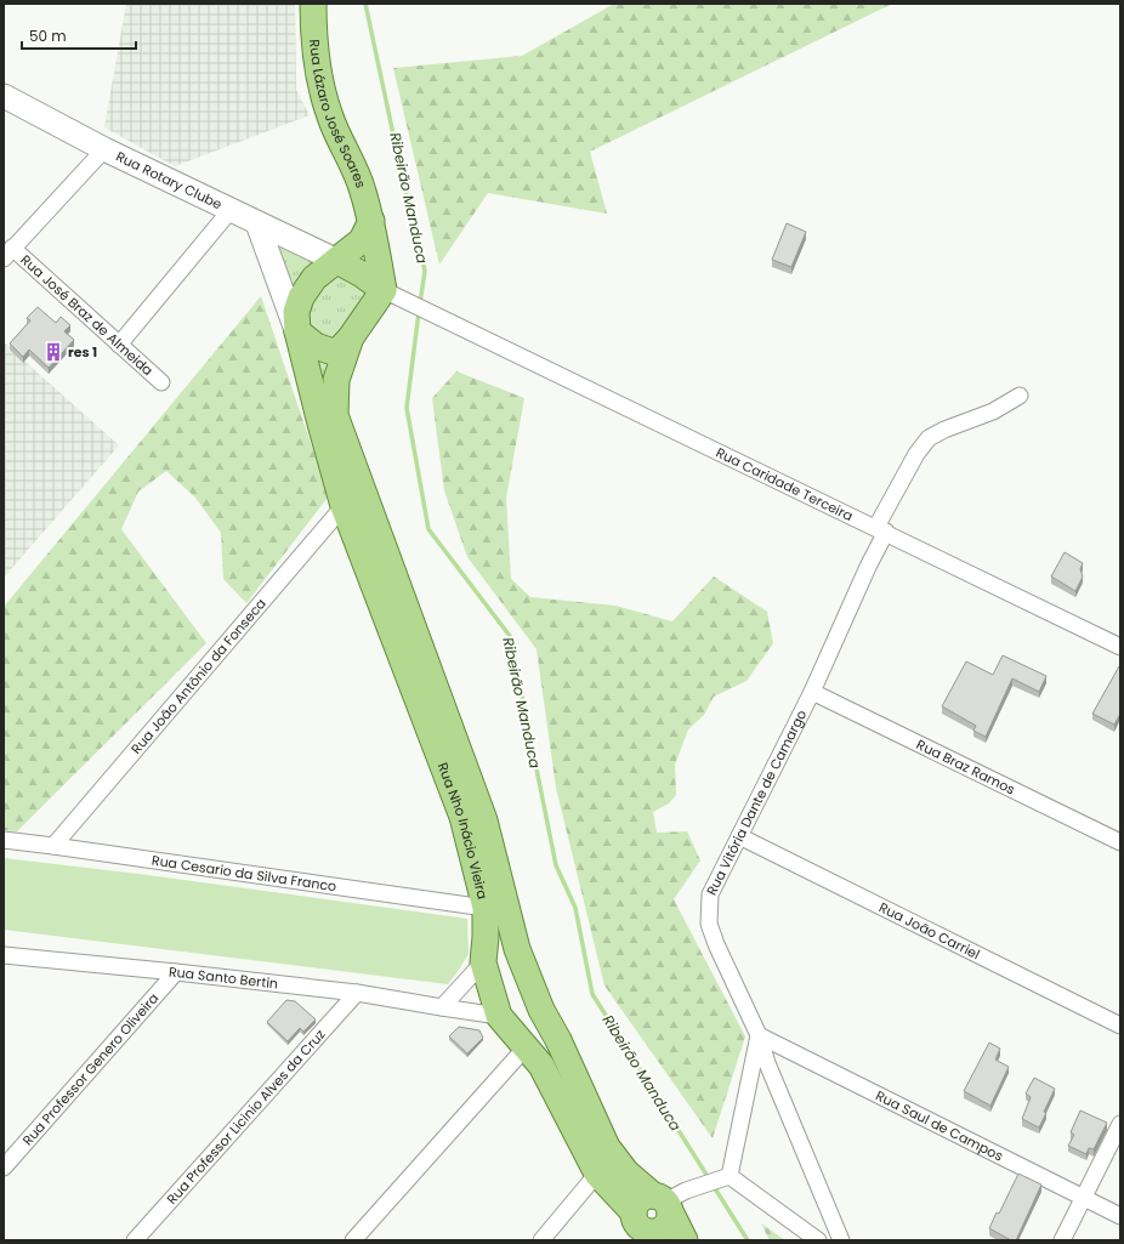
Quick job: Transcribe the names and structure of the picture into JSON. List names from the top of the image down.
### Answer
{
  "streets": {
    "main road": ["Rua Lázaro José Soares", "Rua Rotary Clube", "Rua Nho Inácio Vieira"],
    "street": [
      "Rua José Braz de Almeida",
      "Rua Caridade Terceira",
      "Rua João Antônio da Fonseca",
      "Rua Braz Ramos",
      "Rua Vitória Dante de Camargo",
      "Rua Cesario da Silva Franco",
      "Rua João Carriel",
      "Rua Santo Bertin",
      "Rua Professor Genero Oliveira",
      "Rua Professor Licinio Alves da Cruz",
      "Rua Saul de Campos"
    ]
  },
  "crossings": [
    ["Rua Lázaro José Soares", "Rua Caridade Terceira"],
    ["Rua Caridade Terceira", "Rua Vitória Dante de Camargo"],
    ["Rua João Antônio da Fonseca", "Rua Nho Inácio Vieira"],
    ["Rua João Antônio da Fonseca", "Rua Cesario da Silva Franco"],
    ["Rua Braz Ramos", "Rua Vitória Dante de Camargo"],
    ["Rua Vitória Dante de Camargo", "Rua João Carriel"],
    ["Rua Vitória Dante de Camargo", "Rua Saul de Campos"],
    ["Rua Nho Inácio Vieira", "Rua Cesario da Silva Franco"],
    ["Rua Nho Inácio Vieira", "Rua Santo Bertin"],
    ["Rua Santo Bertin", "Rua Professor Genero Oliveira"],
    ["Rua Santo Bertin", "Rua Professor Licinio Alves da Cruz"]
  ],
  "water": ["Ribeirão Manduca"],
  "places": {
    "building": ["res 1"]
  },
  "scale_bar": "50 m"
}
